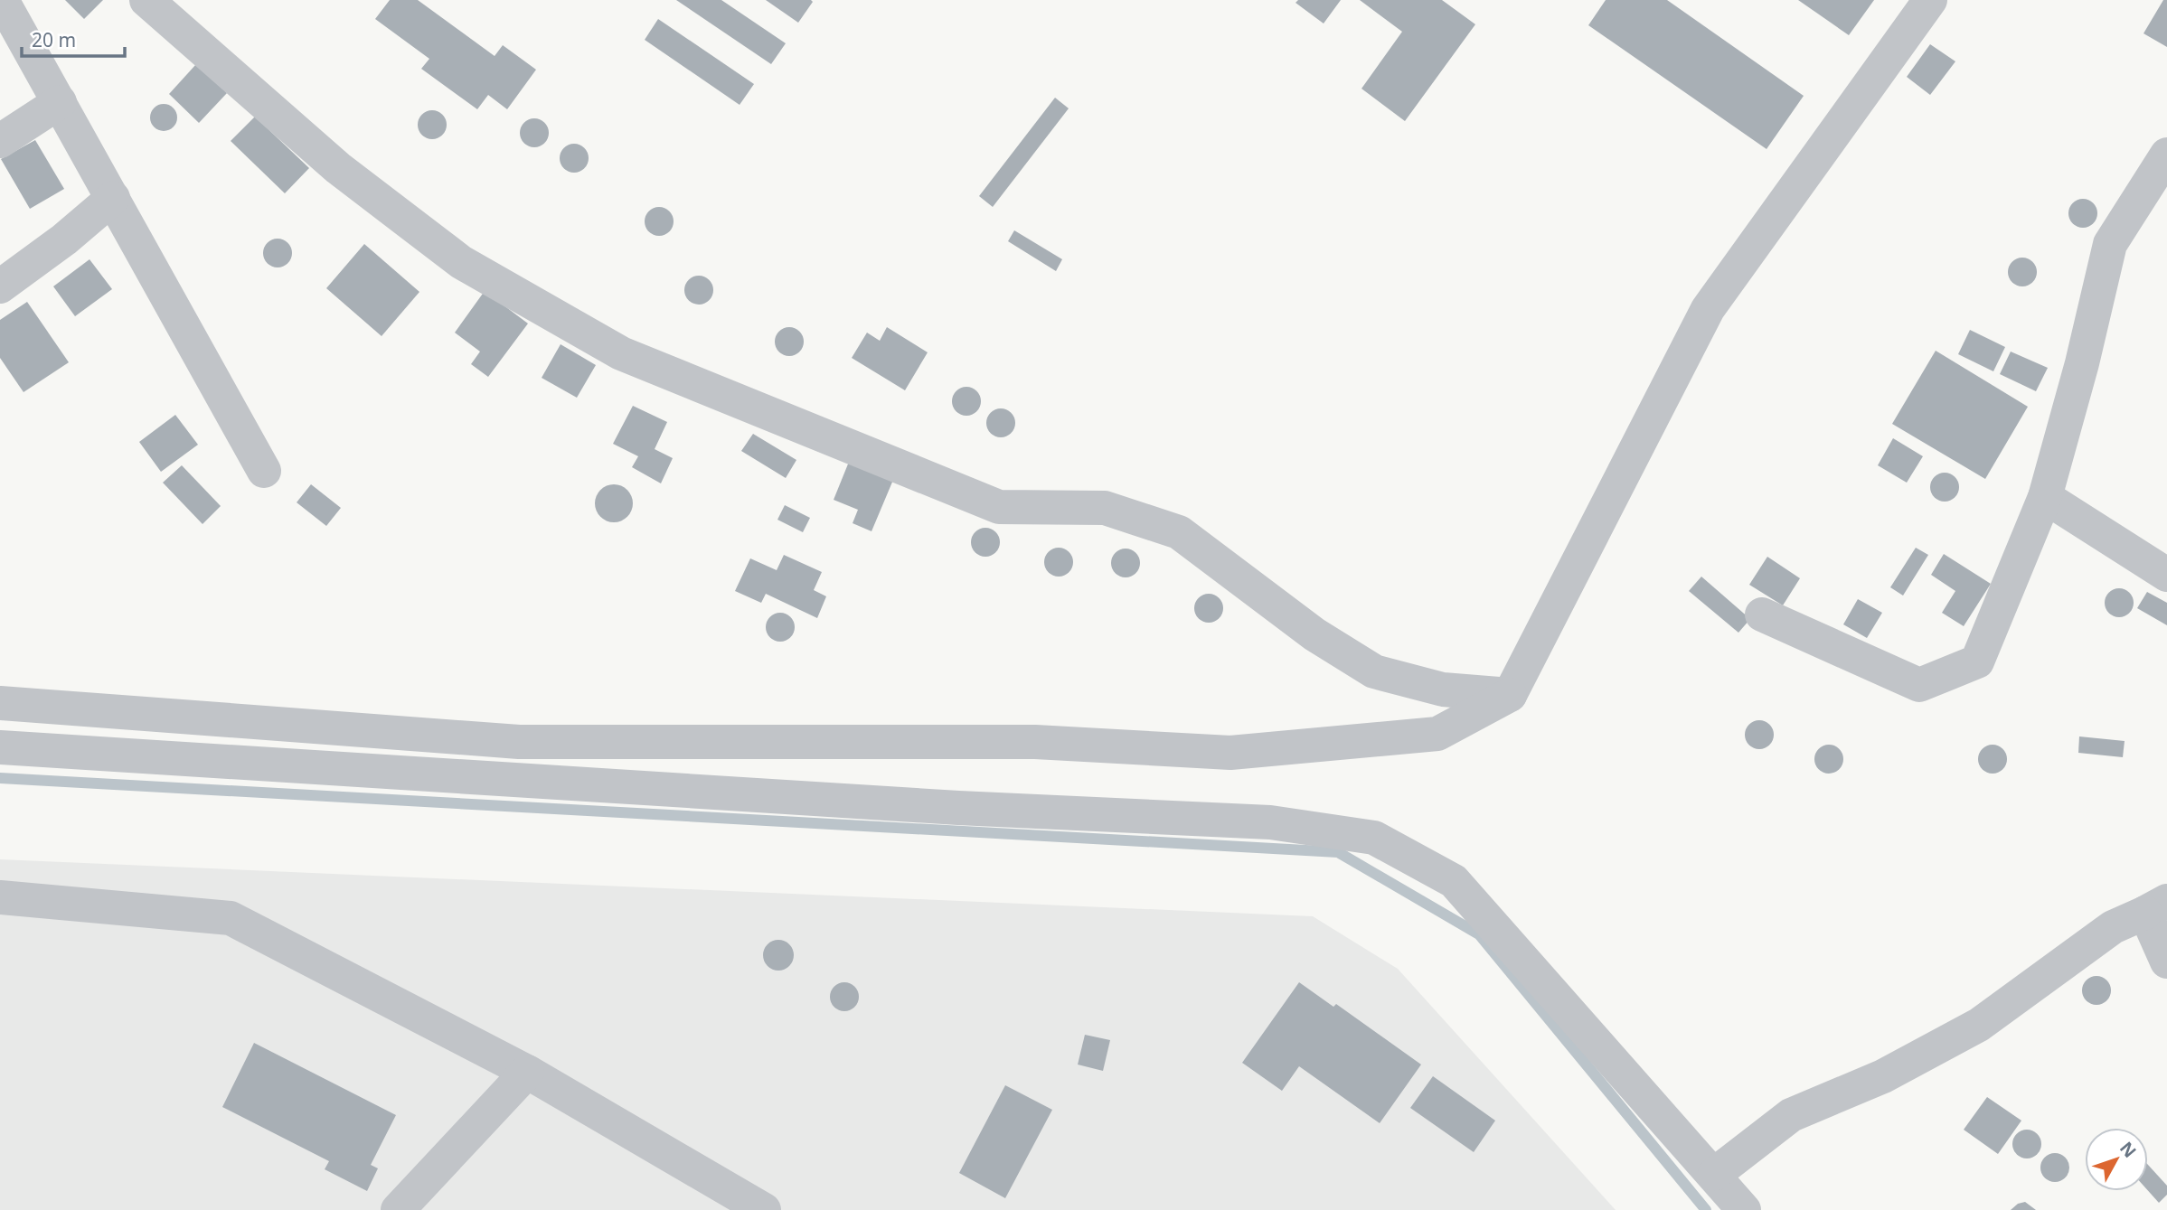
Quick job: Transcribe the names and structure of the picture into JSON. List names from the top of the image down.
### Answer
{
  "scale_bar": "20 m",
  "north": "top right"
}
